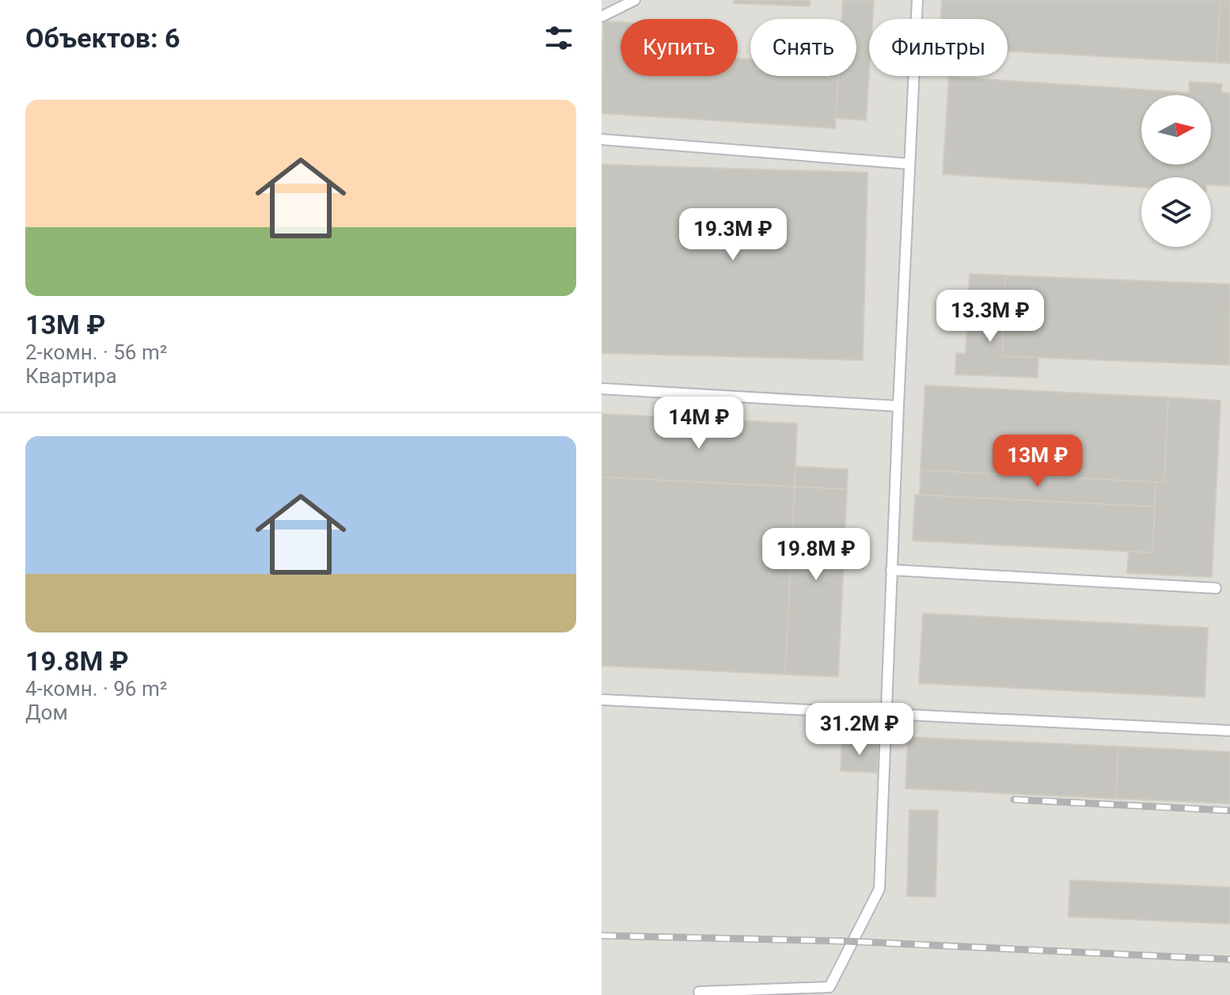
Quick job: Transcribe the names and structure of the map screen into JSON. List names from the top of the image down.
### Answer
{
  "north": "right",
  "page": {
    "heading": "Объектов: 6",
    "chip": ["Купить", "Снять", "Фильтры"],
    "list": [
      {
        "name": "13M ₽",
        "note": "2-комн. · 56 m² · Квартира"
      },
      {
        "name": "19.8M ₽",
        "note": "4-комн. · 96 m² · Дом"
      }
    ],
    "price": [
      "19.3M ₽",
      "13.3M ₽",
      "14M ₽",
      "13M ₽",
      "19.8M ₽",
      "31.2M ₽"
    ]
  }
}
